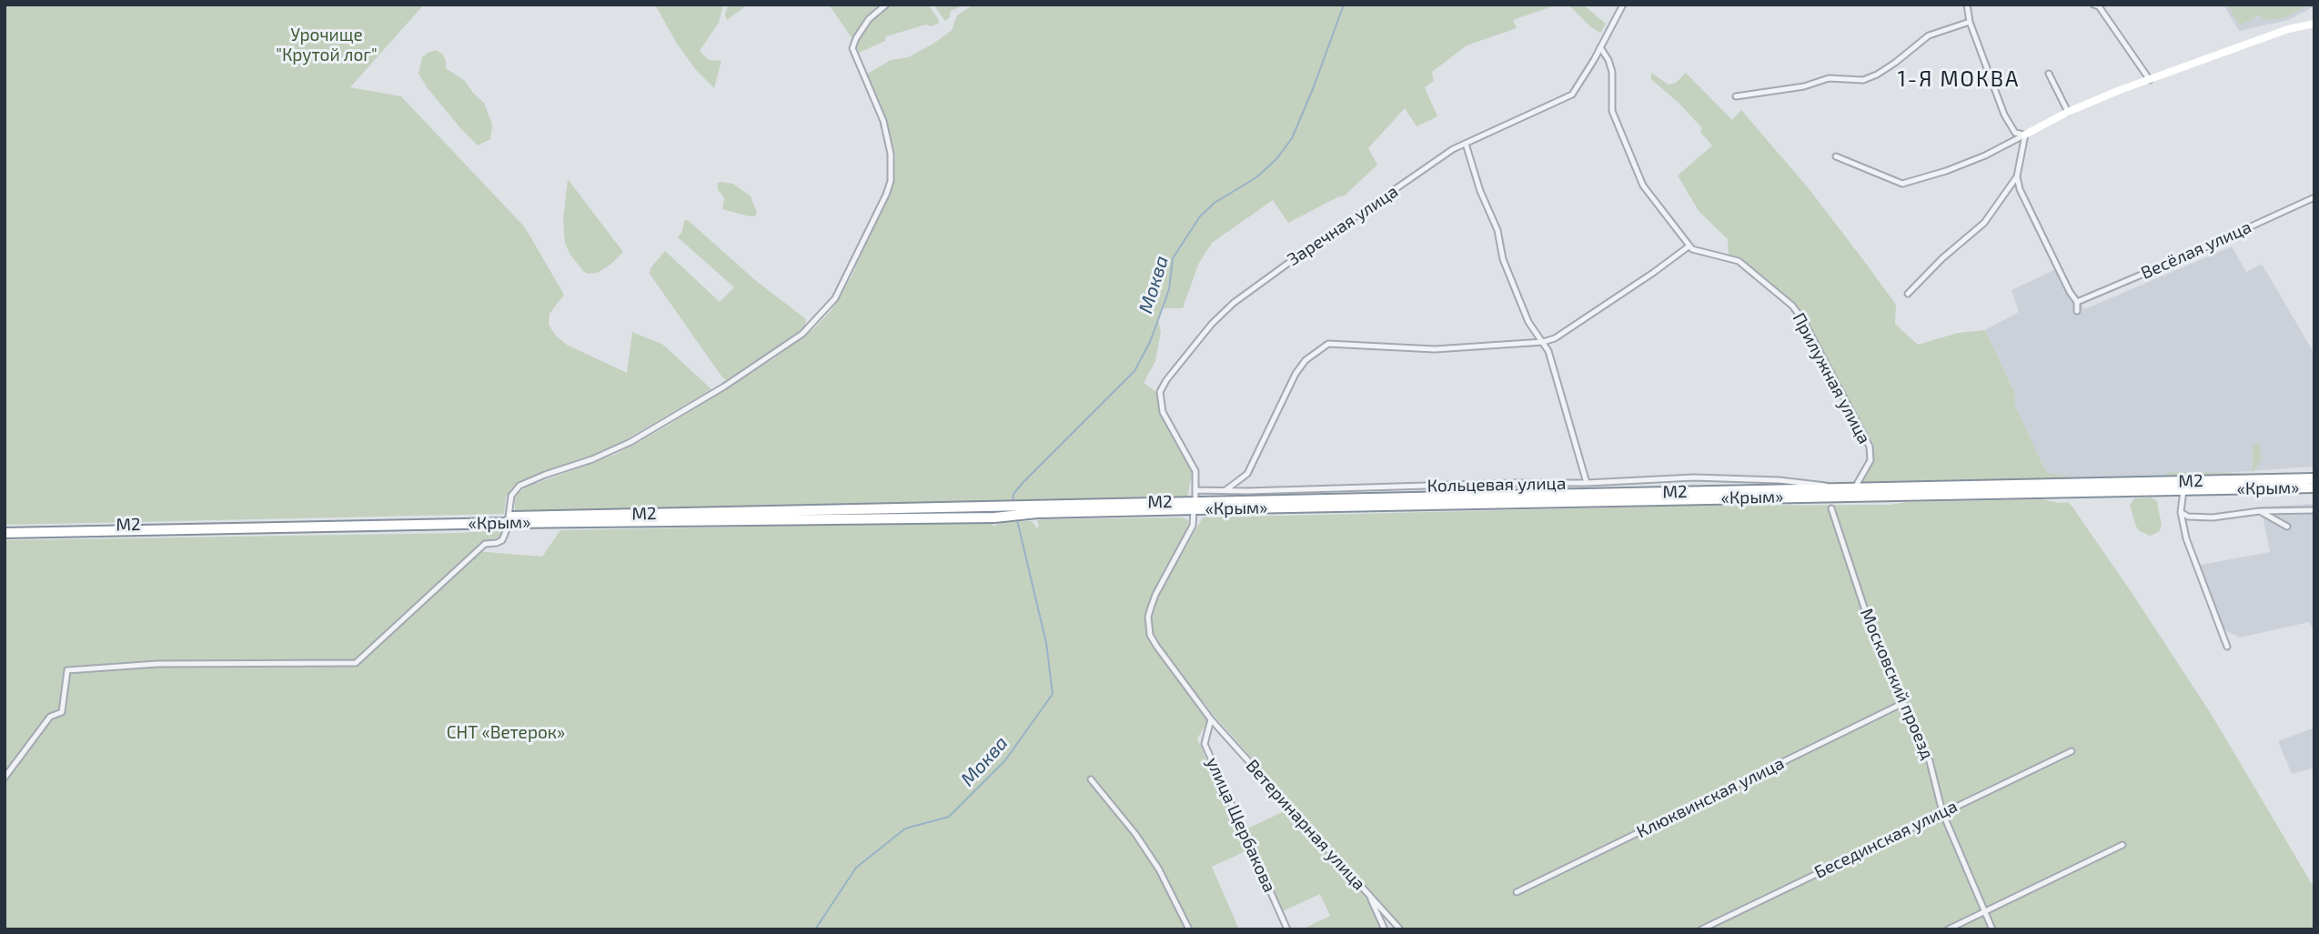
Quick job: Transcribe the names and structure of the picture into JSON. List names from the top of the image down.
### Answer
{
  "streets": {
    "highway": ["М2", "«Крым»"],
    "street": [
      "Заречная улица",
      "Весёлая улица",
      "Прилужная улица",
      "Кольцевая улица",
      "Московский проезд",
      "Клюквинская улица",
      "улица Щербакова",
      "Ветеринарная улица",
      "Бесединская улица"
    ]
  },
  "crossings": [
    ["Заречная улица", "М2"],
    ["Заречная улица", "Кольцевая улица"],
    ["Заречная улица", "Ветеринарная улица"],
    ["Прилужная улица", "М2"],
    ["М2", "«Крым»"],
    ["М2", "Ветеринарная улица"],
    ["Московский проезд", "Клюквинская улица"],
    ["Московский проезд", "Бесединская улица"],
    ["улица Щербакова", "Ветеринарная улица"]
  ],
  "districts": ["1-Я МОКВА"],
  "water": ["Моква"],
  "parks": ["Урочище \"Крутой лог\"", "СНТ «Ветерок»"]
}
